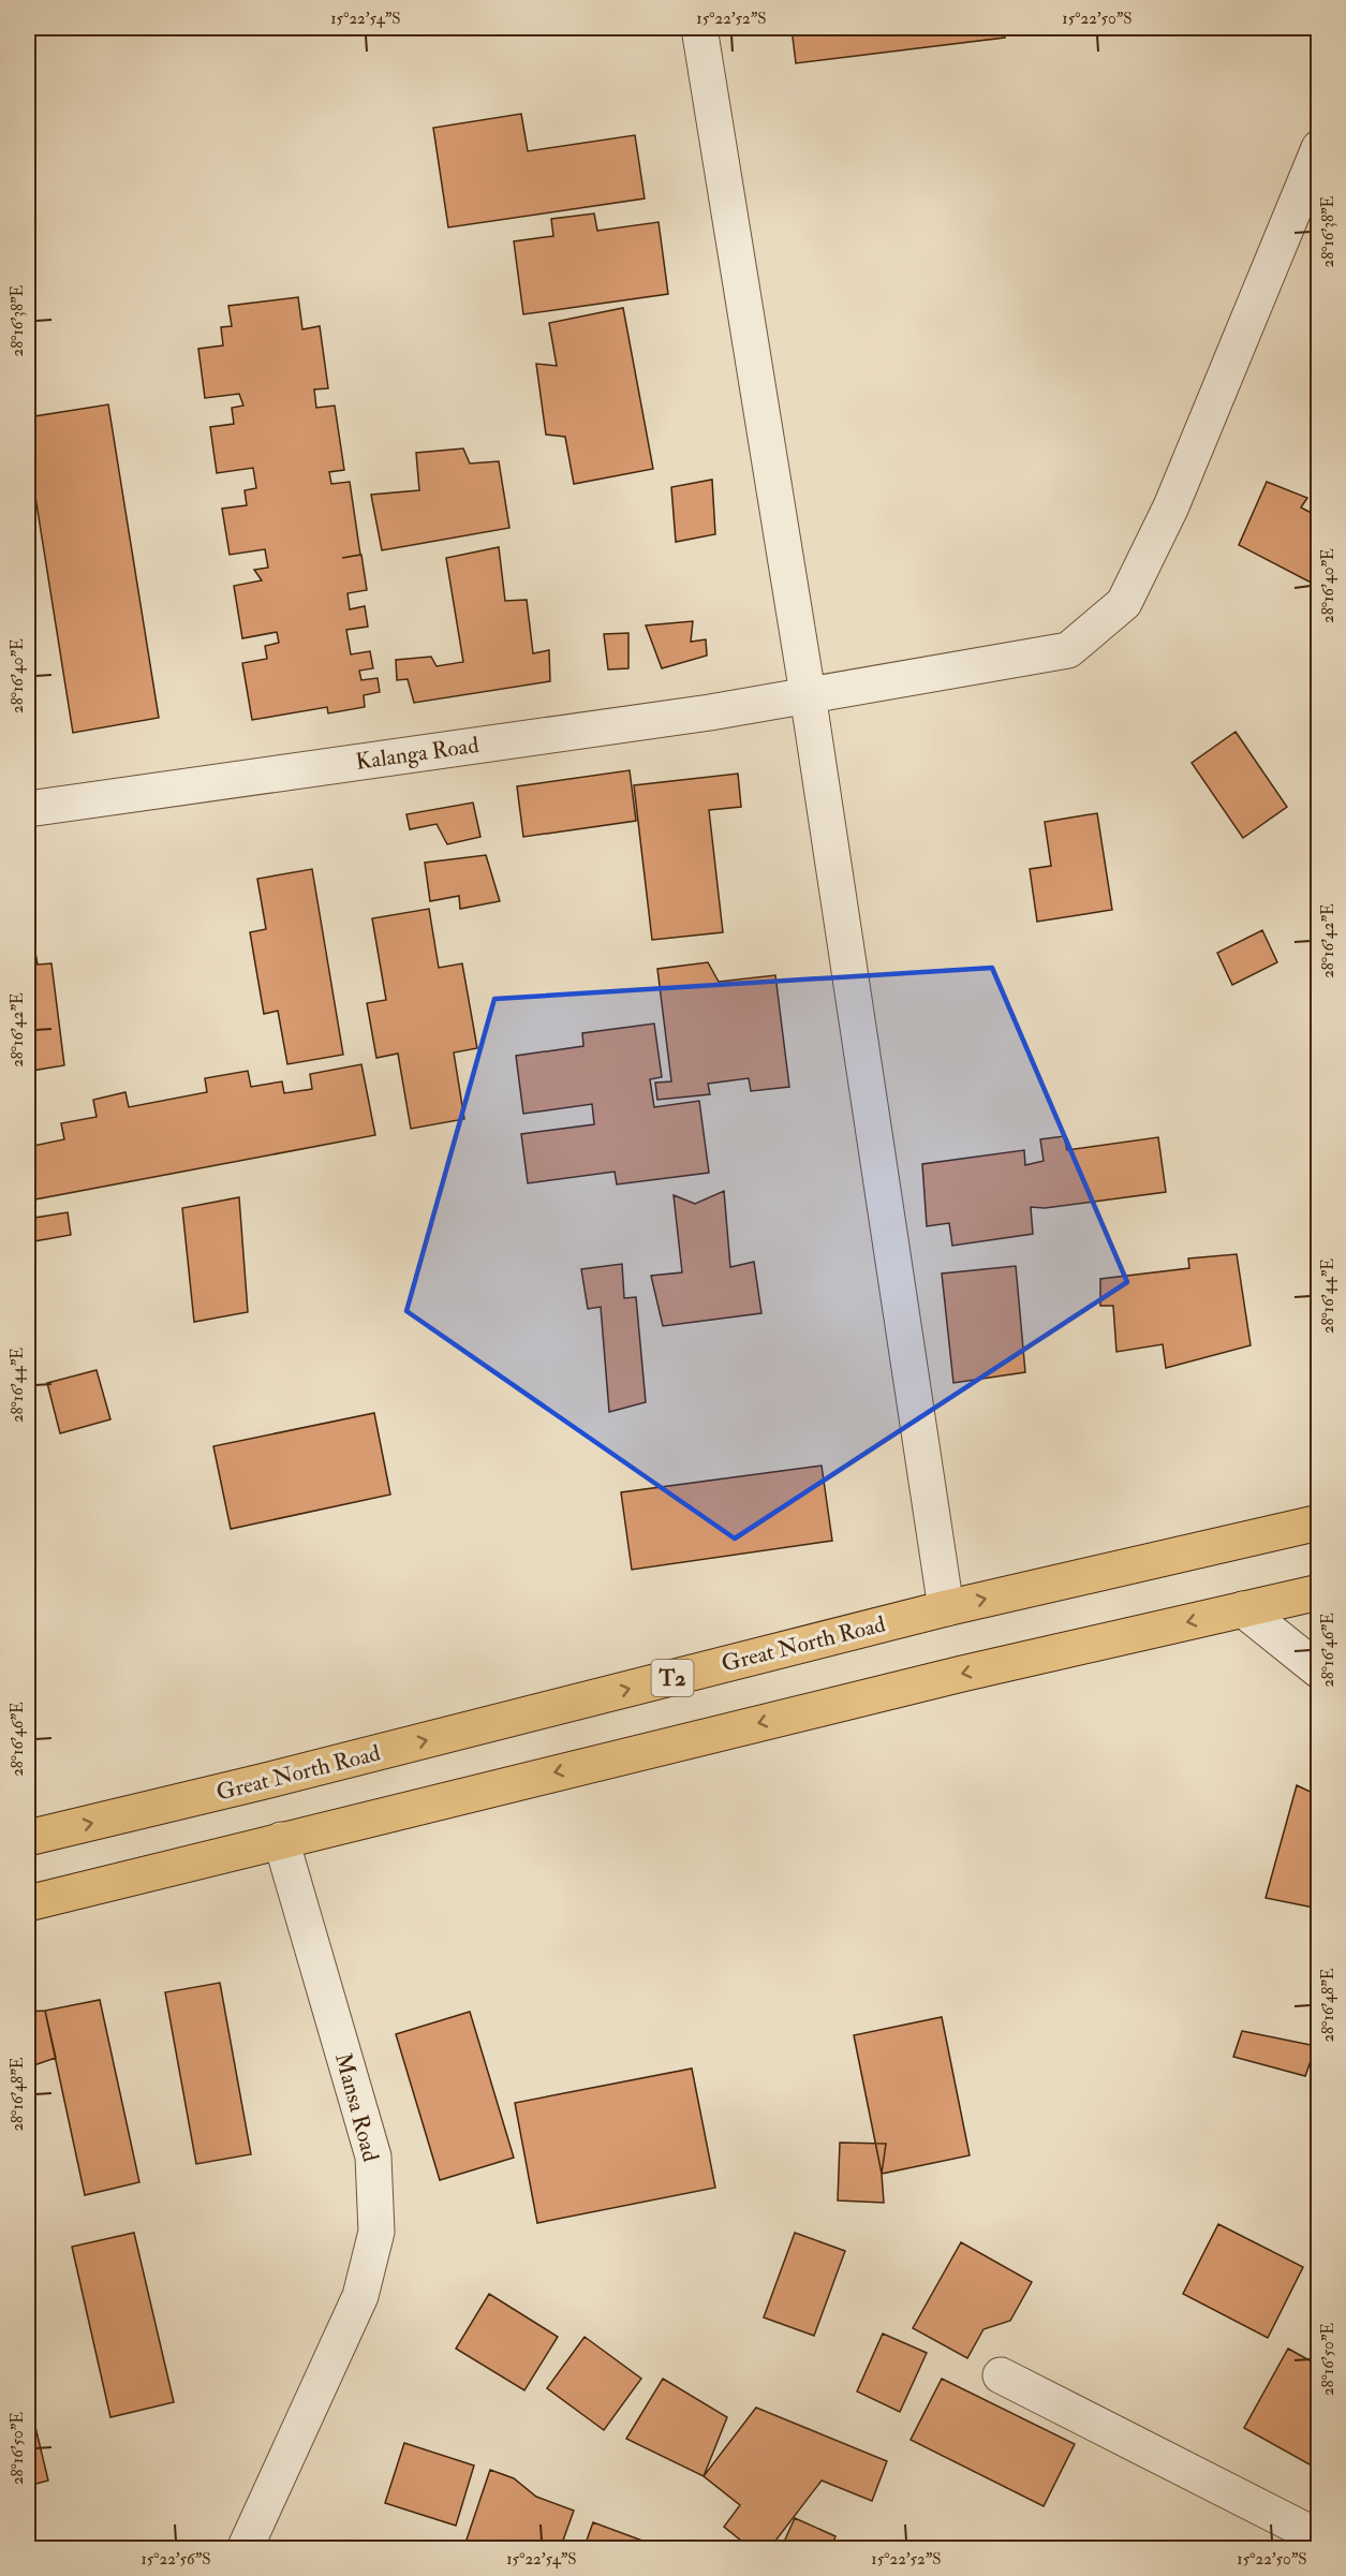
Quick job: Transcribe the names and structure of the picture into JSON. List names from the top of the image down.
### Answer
{
  "streets": {
    "main road": ["Great North Road", "T2"],
    "street": ["Kalanga Road", "Mansa Road"]
  },
  "coordinates": [
    "15°22'54\"S",
    "15°22'52\"S",
    "15°22'50\"S",
    "28°16'38\"E",
    "28°16'40\"E",
    "28°16'42\"E",
    "28°16'44\"E",
    "28°16'46\"E",
    "28°16'48\"E",
    "28°16'50\"E",
    "15°22'56\"S"
  ]
}
